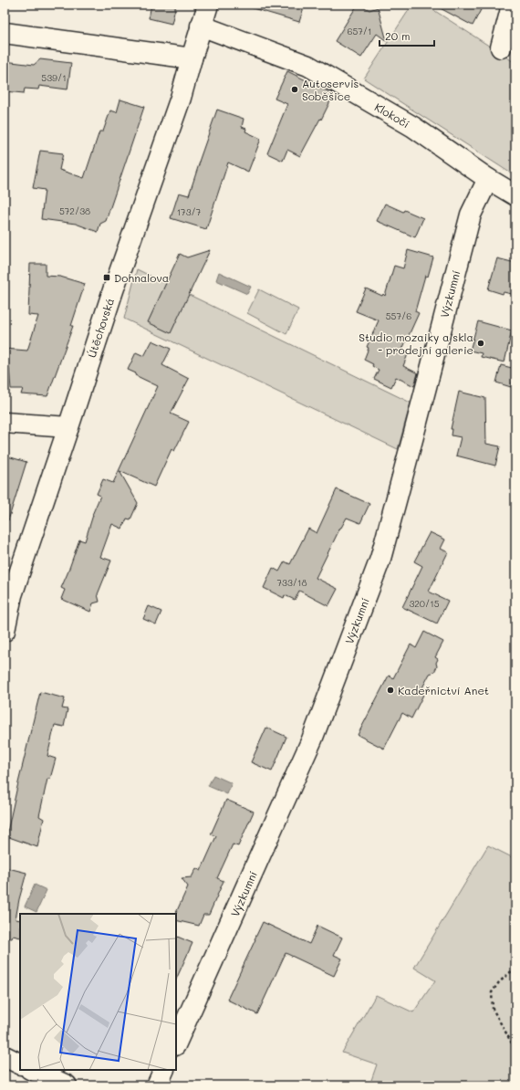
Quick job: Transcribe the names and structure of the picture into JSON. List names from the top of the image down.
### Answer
{
  "streets": {
    "street": ["Klokočí", "Výzkumní", "Útěchovská"]
  },
  "crossings": [
    ["Klokočí", "Výzkumní"],
    ["Klokočí", "Útěchovská"]
  ],
  "places": {
    "other": ["Autoservis Soběšice", "Studio mozaiky a skla - prodejní galerie", "Kadeřnictví Anet"],
    "transit": ["Dohnalova"]
  },
  "house_numbers": [
    "657/1",
    "539/1",
    "572/38",
    "173/7",
    "557/6",
    "733/18",
    "320/15"
  ],
  "scale_bar": "20 m"
}
